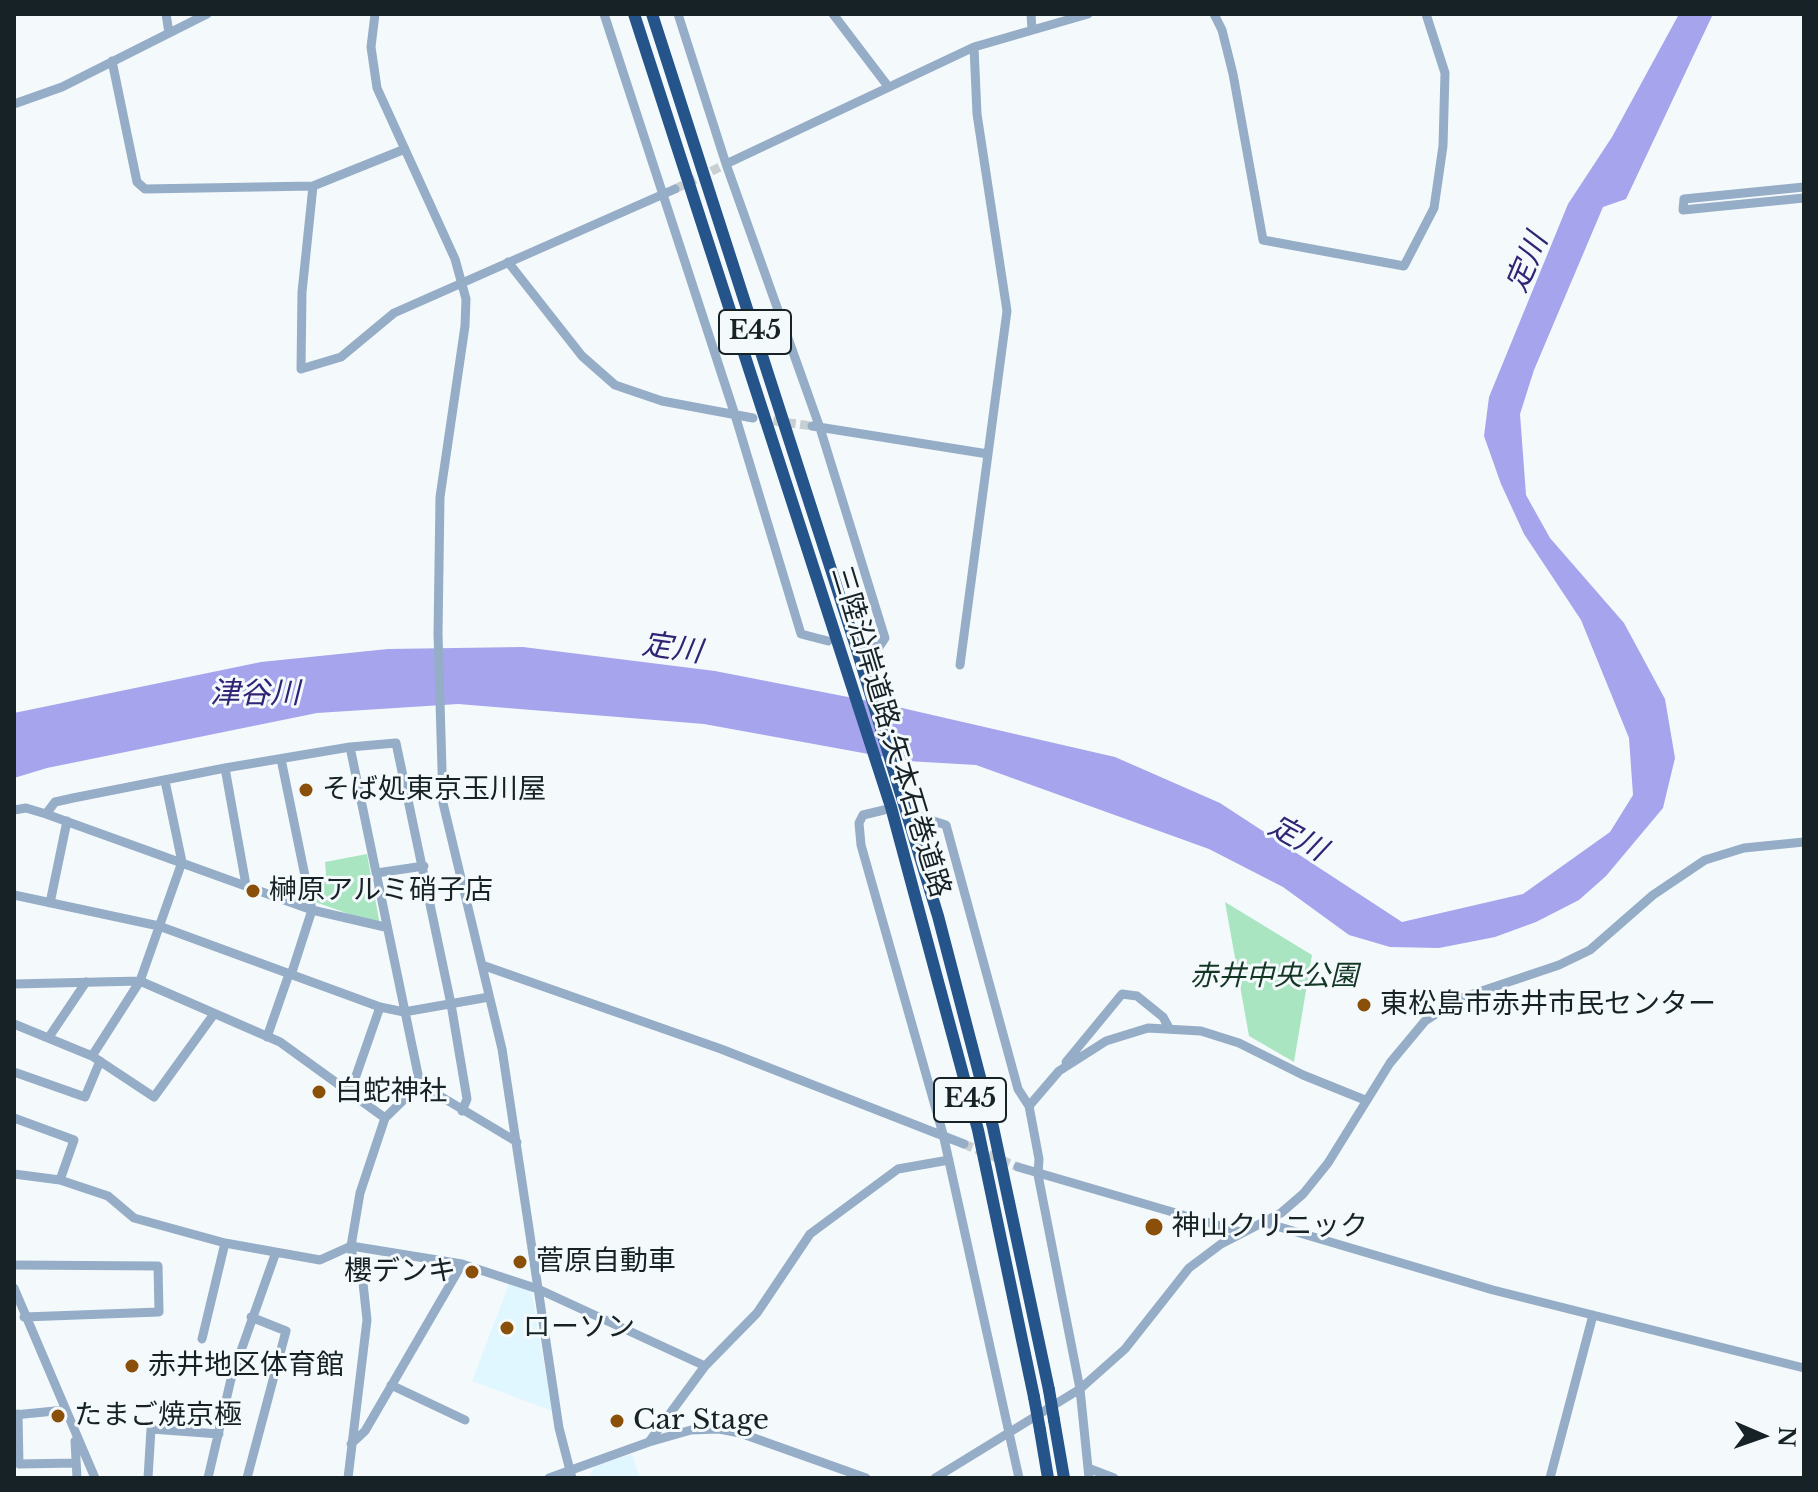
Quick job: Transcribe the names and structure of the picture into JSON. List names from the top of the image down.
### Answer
{
  "streets": {
    "highway": ["E45", "三陸沿岸道路;矢本石巻道路"]
  },
  "water": ["定川", "津谷川"],
  "parks": ["赤井中央公園"],
  "places": [
    "そば処東京玉川屋",
    "榊原アルミ硝子店",
    "東松島市赤井市民センター",
    "白蛇神社",
    "神山クリニック",
    "菅原自動車",
    "櫻デンキ",
    "ローソン",
    "赤井地区体育館",
    "たまご焼京極",
    "Car Stage"
  ],
  "north": "right"
}
